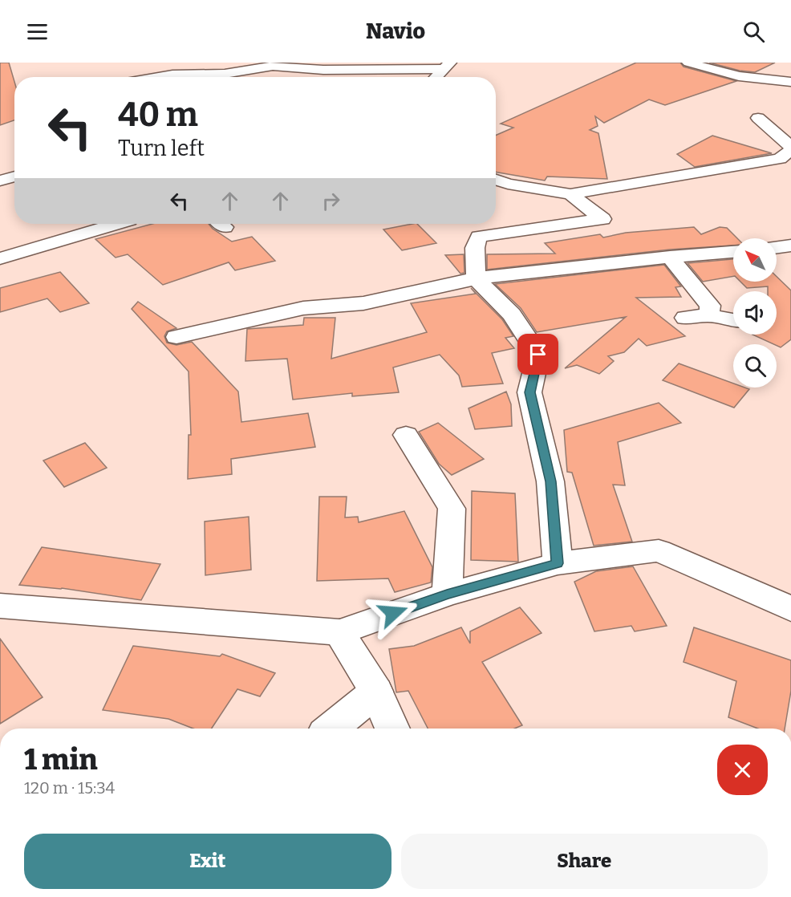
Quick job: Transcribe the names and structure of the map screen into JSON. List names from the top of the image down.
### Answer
{
  "north": "top left",
  "page": {
    "header": "Navio",
    "turn": ["40 m", "Turn left"],
    "heading": ["1 min", "120 m · 15:34"],
    "buttons": ["Exit", "Share"]
  }
}
